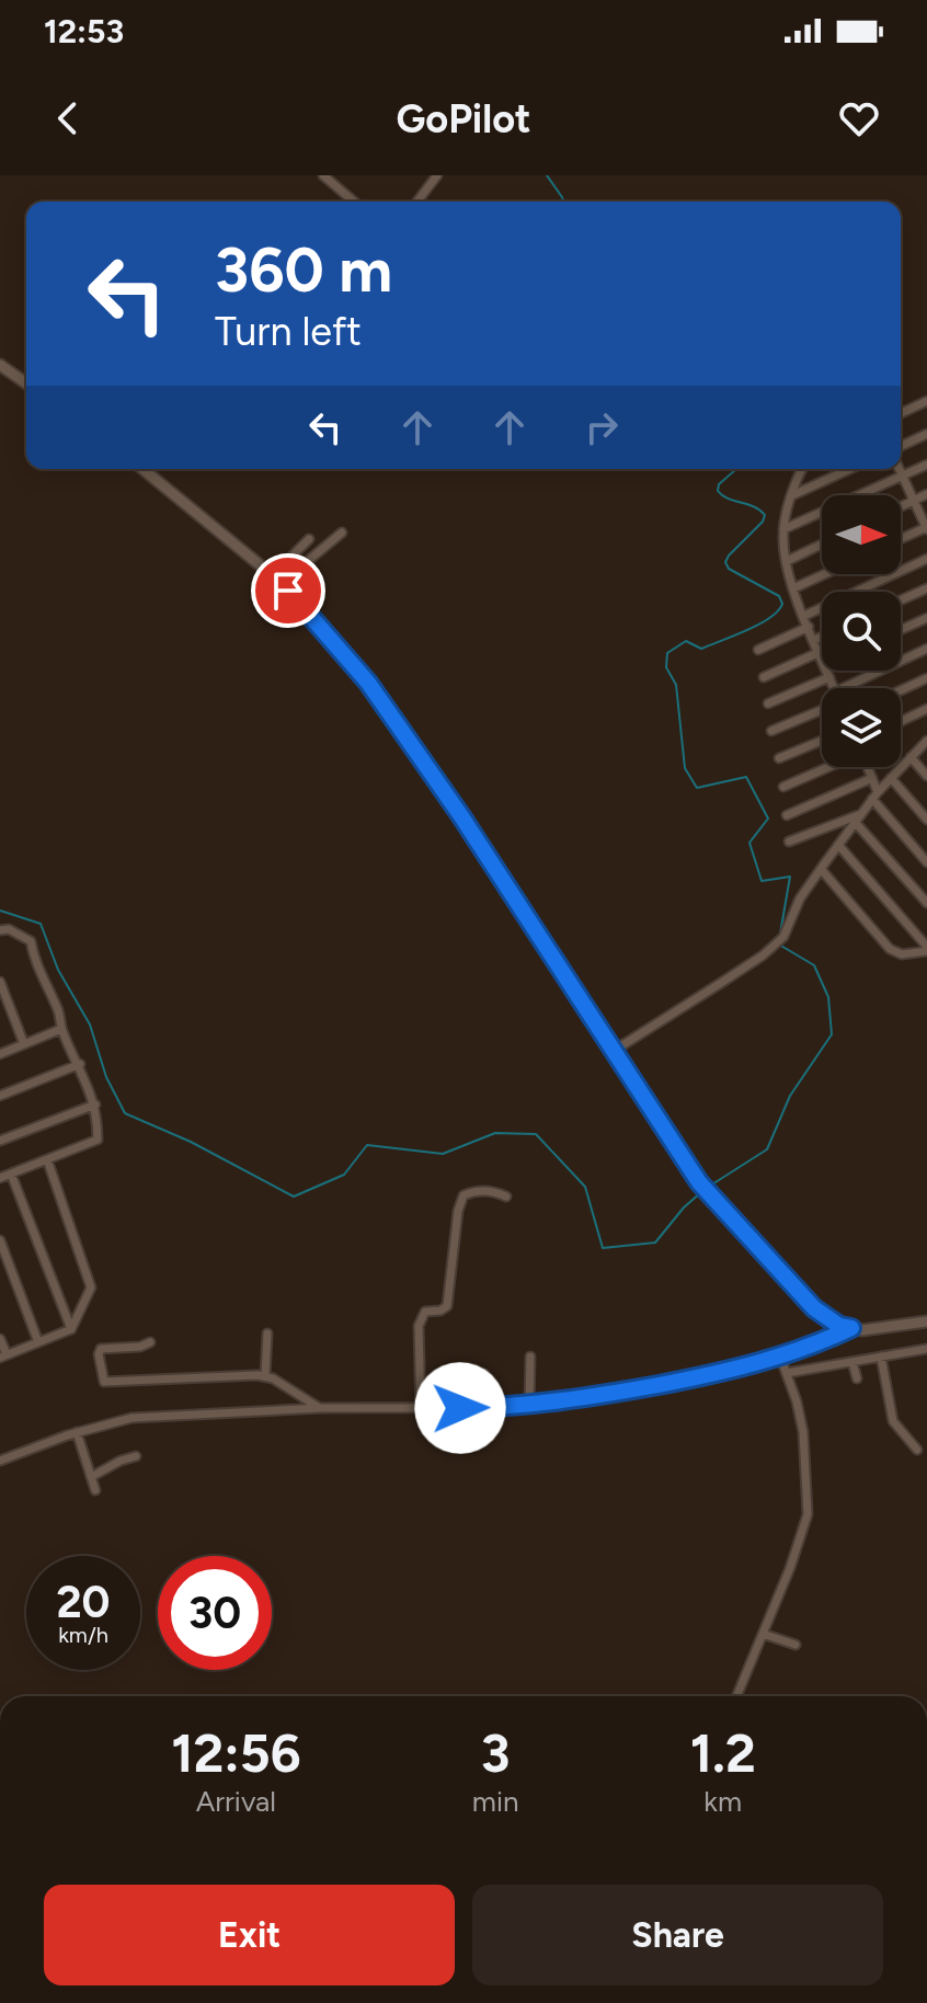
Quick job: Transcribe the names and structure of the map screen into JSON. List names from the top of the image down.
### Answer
{
  "north": "right",
  "page": {
    "status": "12:53",
    "header": "GoPilot",
    "turn": ["360 m", "Turn left"],
    "speed": "20 km/h",
    "limit": "30",
    "eta": [
      "12:56",
      "Arrival",
      "3",
      "min",
      "1.2",
      "km"
    ],
    "buttons": ["Exit", "Share"]
  }
}
